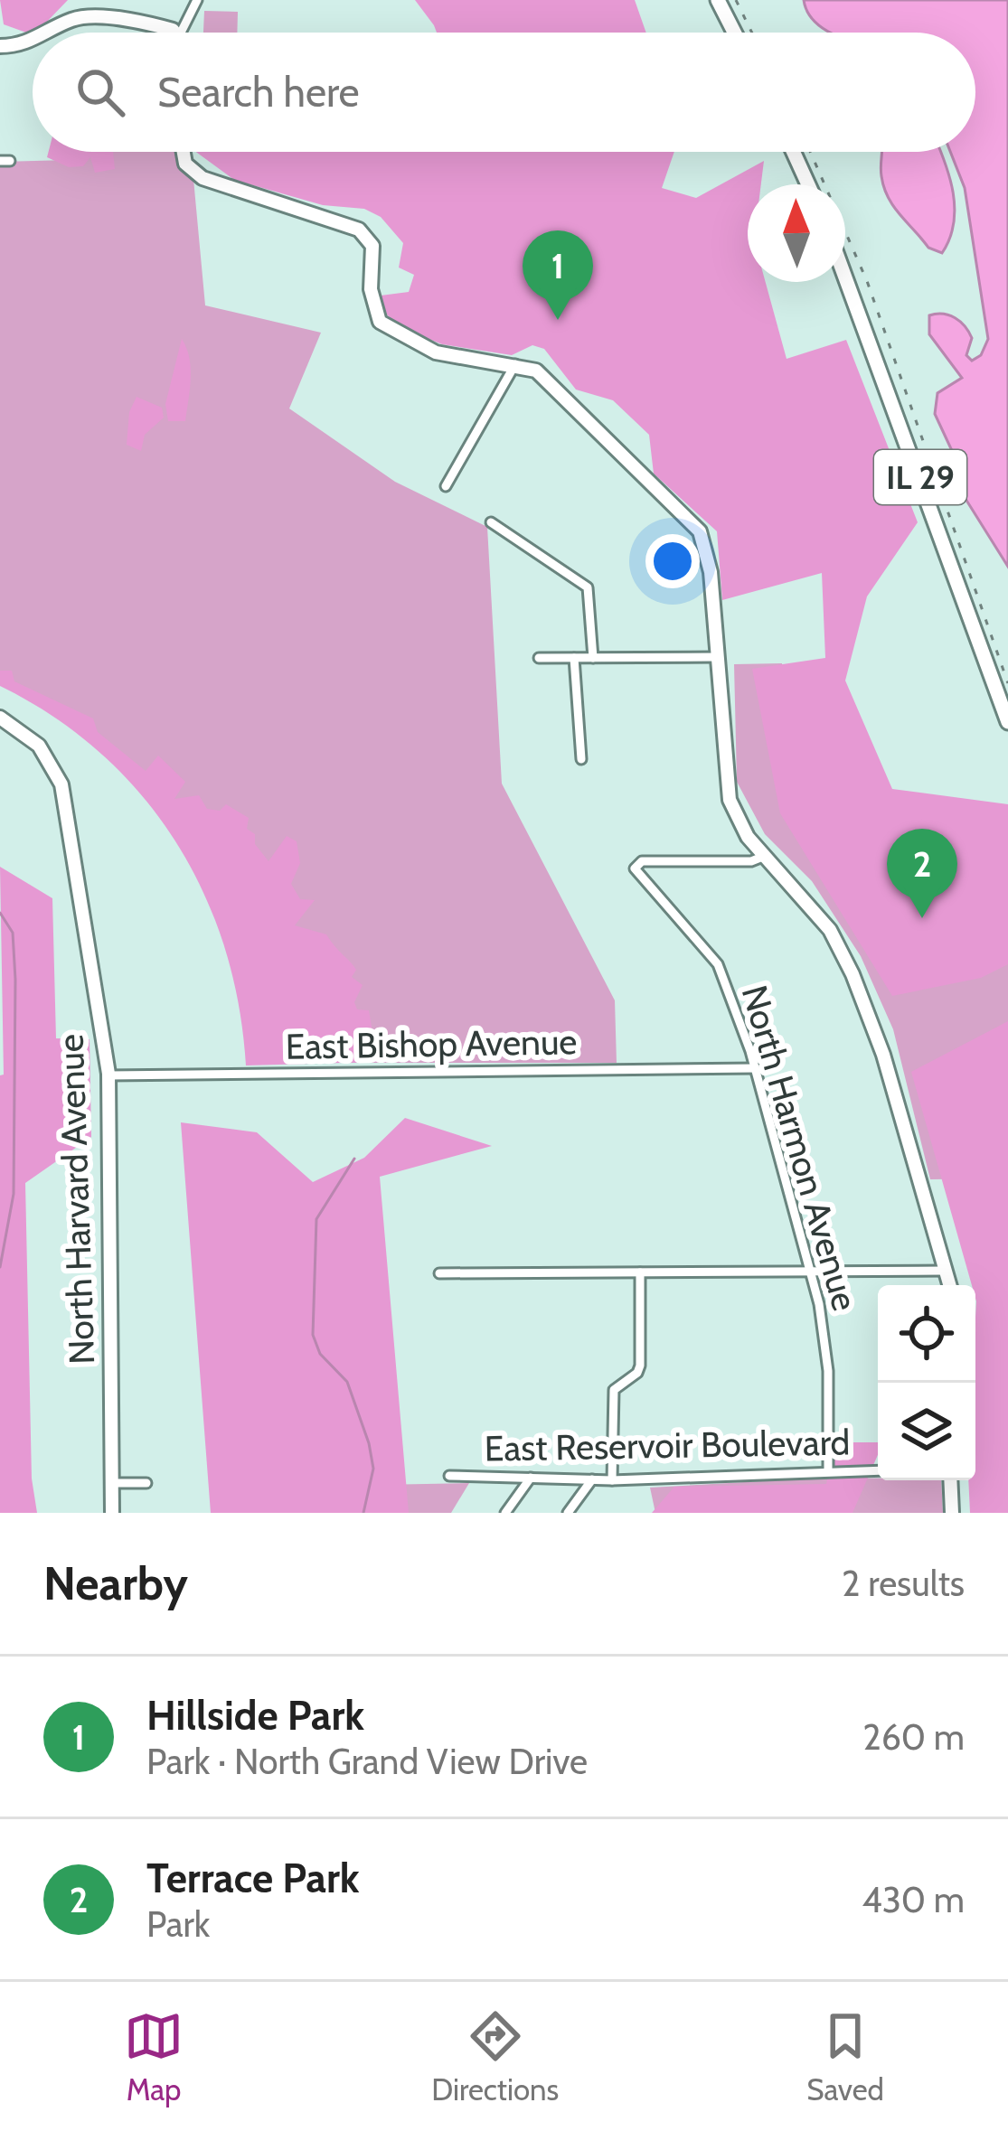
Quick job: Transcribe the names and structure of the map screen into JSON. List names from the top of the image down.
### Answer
{
  "streets": {
    "main road": ["IL 29"],
    "street": [
      "East Bishop Avenue",
      "North Harmon Avenue",
      "North Harvard Avenue",
      "East Reservoir Boulevard"
    ]
  },
  "crossings": [
    ["East Bishop Avenue", "North Harmon Avenue"],
    ["East Bishop Avenue", "North Harvard Avenue"],
    ["North Harmon Avenue", "East Reservoir Boulevard"]
  ],
  "north": "top",
  "page": {
    "search": "Search here",
    "pins": ["1", "2"],
    "heading": ["Nearby", "2 results"],
    "list": [
      {
        "mark": "1",
        "name": "Hillside Park",
        "note": "Park · North Grand View Drive",
        "value": "260 m"
      },
      {
        "mark": "2",
        "name": "Terrace Park",
        "note": "Park",
        "value": "430 m"
      }
    ],
    "nav": ["Map", "Directions", "Saved"]
  }
}
